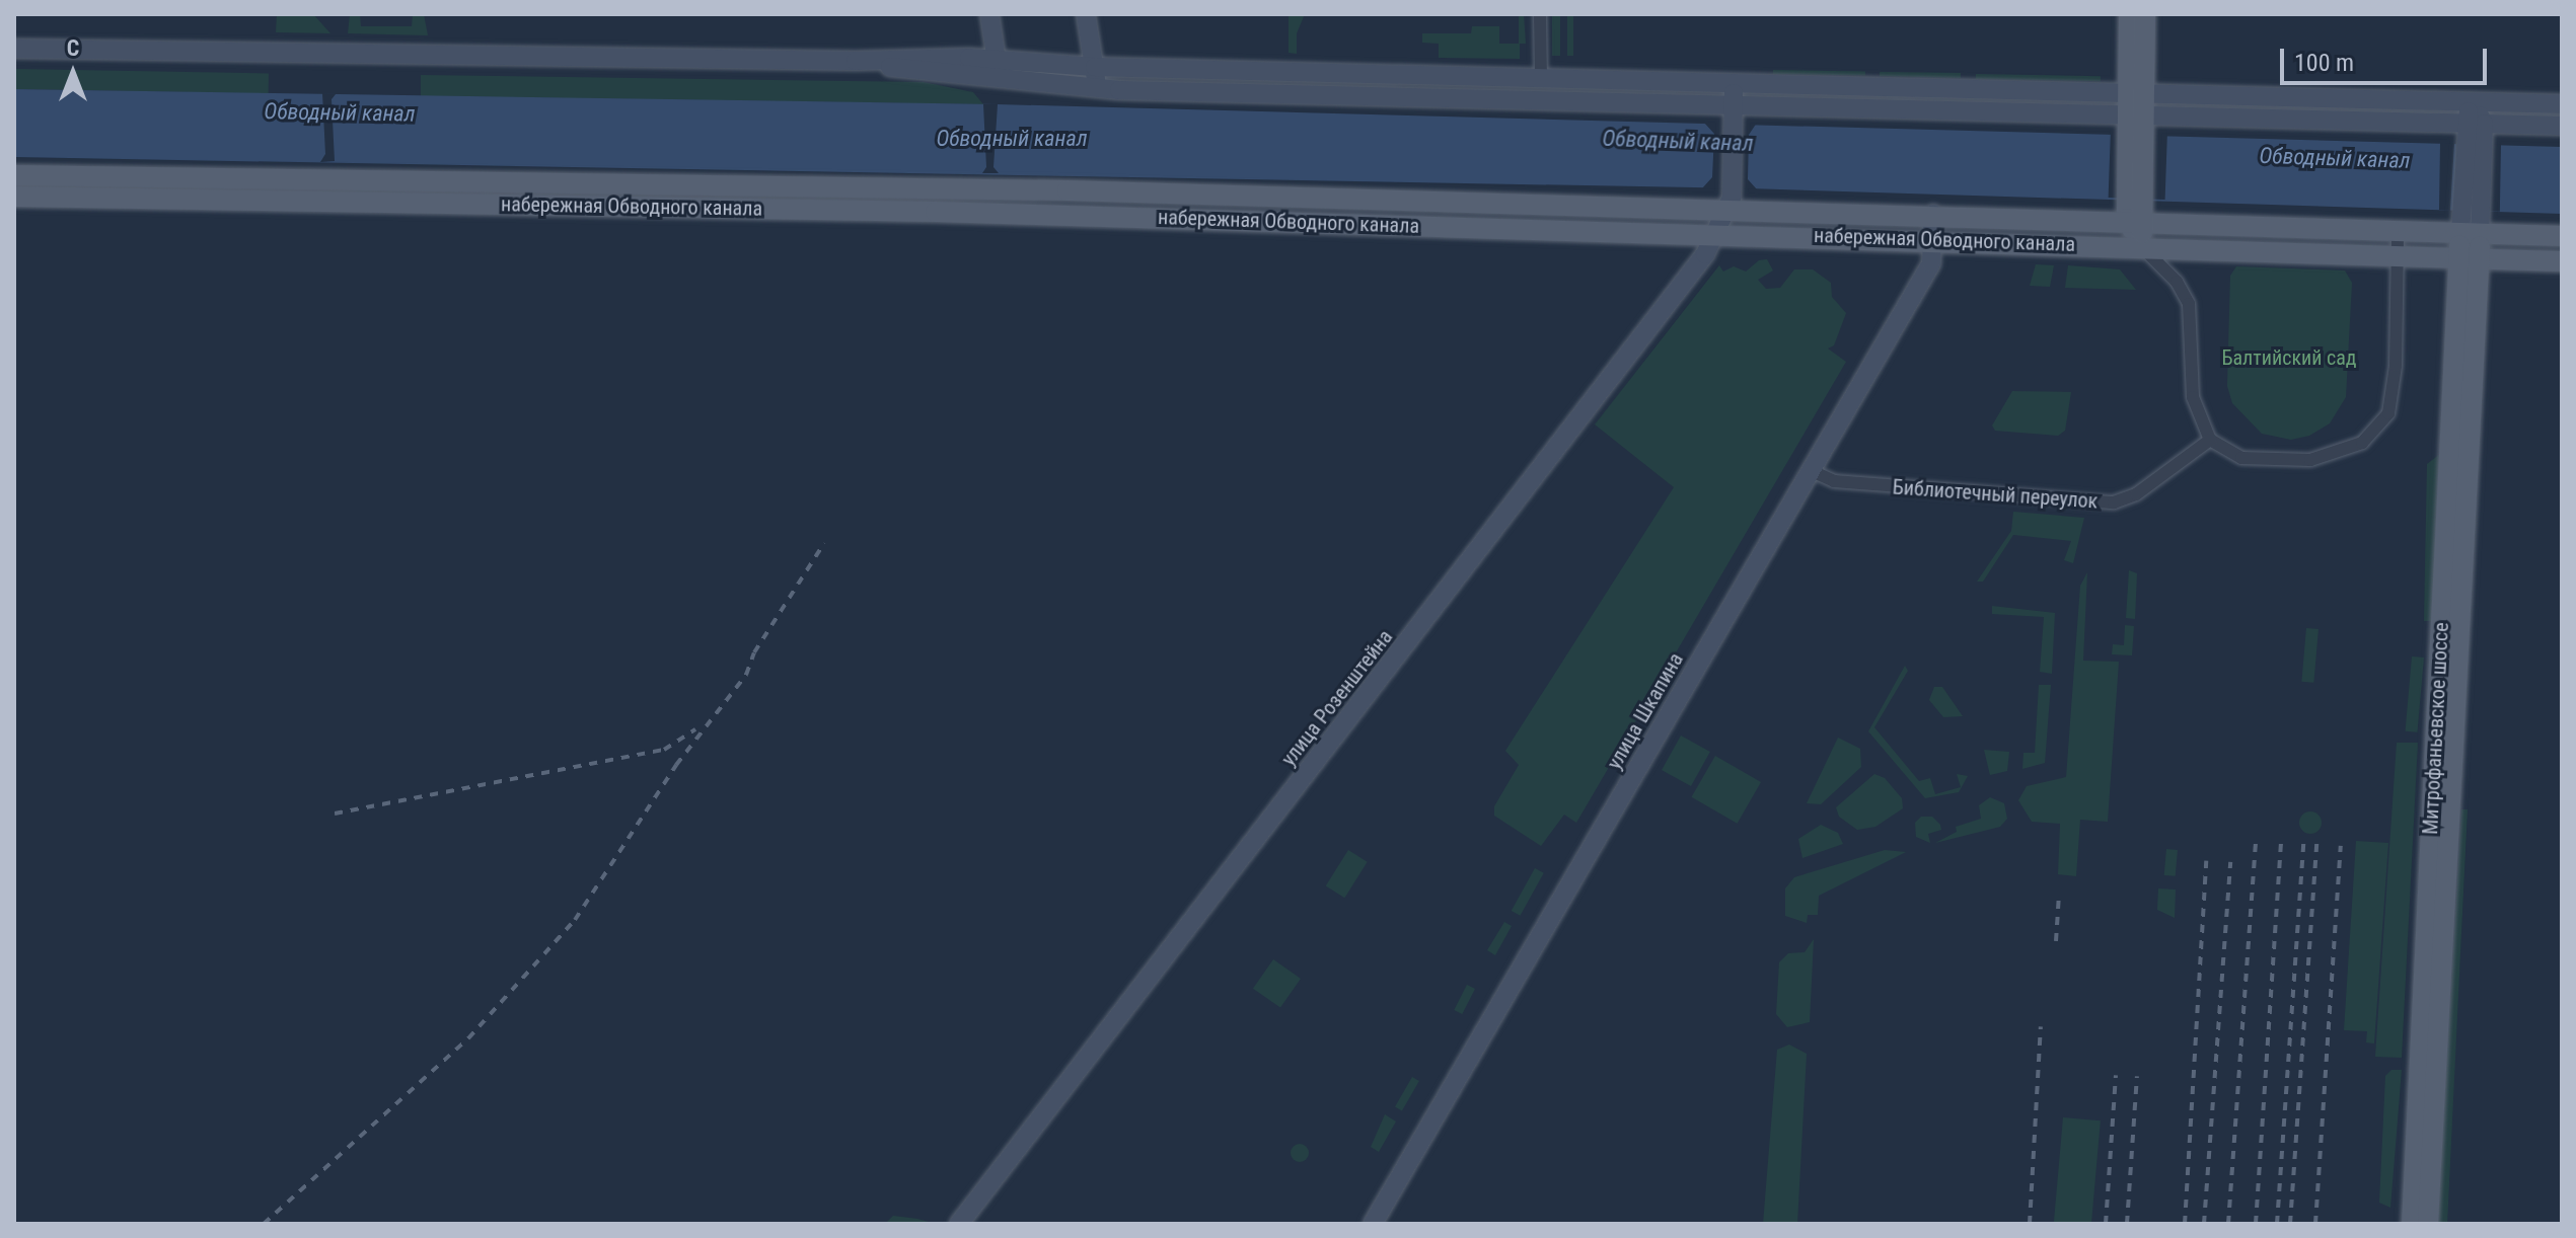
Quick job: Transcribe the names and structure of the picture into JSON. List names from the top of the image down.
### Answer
{
  "streets": {
    "main road": [
      "набережная Обводного канала",
      "улица Розенштейна",
      "улица Шкапина",
      "Митрофаньевское шоссе"
    ],
    "street": ["Библиотечный переулок"]
  },
  "crossings": [
    ["набережная Обводного канала", "улица Розенштейна"],
    ["набережная Обводного канала", "улица Шкапина"],
    ["набережная Обводного канала", "Митрофаньевское шоссе"],
    ["Библиотечный переулок", "улица Шкапина"]
  ],
  "water": ["Обводный канал"],
  "parks": ["Балтийский сад"],
  "scale_bar": "100 m",
  "north": "top"
}
